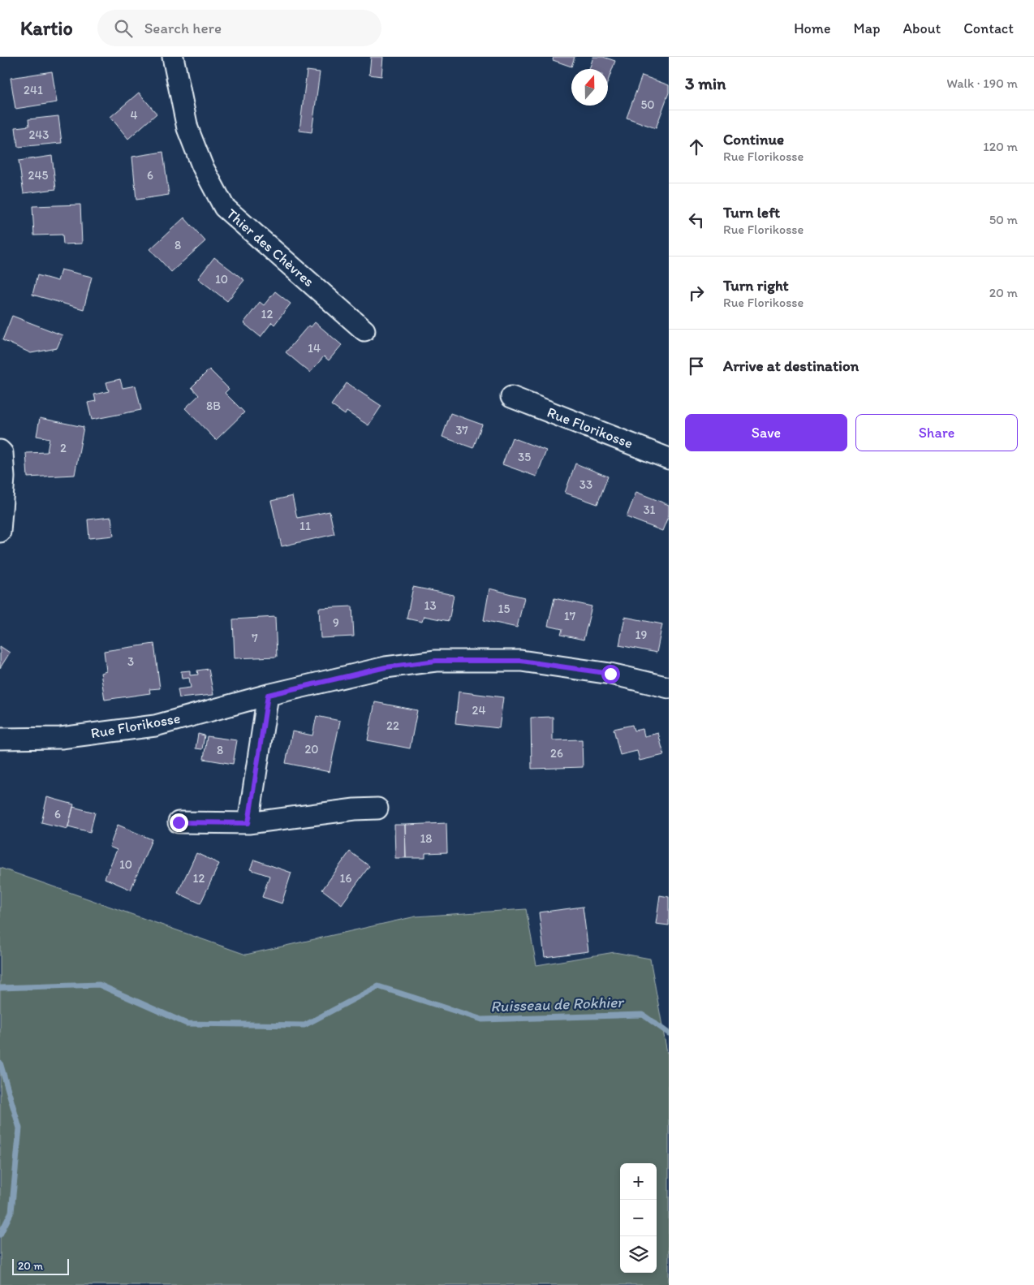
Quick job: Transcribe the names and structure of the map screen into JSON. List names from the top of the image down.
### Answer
{
  "streets": {
    "street": ["Thier des Chèvres", "Rue Florikosse"]
  },
  "water": ["Ruisseau de Rokhier"],
  "house_numbers": [
    "241",
    "50",
    "4",
    "243",
    "245",
    "6",
    "8",
    "10",
    "12",
    "14",
    "8B",
    "37",
    "2",
    "35",
    "33",
    "31",
    "11",
    "13",
    "15",
    "17",
    "9",
    "19",
    "7",
    "3",
    "24",
    "22",
    "20",
    "8",
    "26",
    "6",
    "18",
    "10",
    "12",
    "16"
  ],
  "scale_bar": "20 m",
  "north": "top",
  "page": {
    "header": "Kartio",
    "search": "Search here",
    "nav": [
      "Home",
      "Map",
      "About",
      "Contact"
    ],
    "heading": ["3 min", "Walk · 190 m"],
    "list": [
      ["Continue", "Rue Florikosse", "120 m"],
      ["Turn left", "Rue Florikosse", "50 m"],
      ["Turn right", "Rue Florikosse", "20 m"],
      "Arrive at destination"
    ],
    "buttons": ["Save", "Share"],
    "map_buttons": ["+", "−"],
    "scale": "20 m"
  }
}
